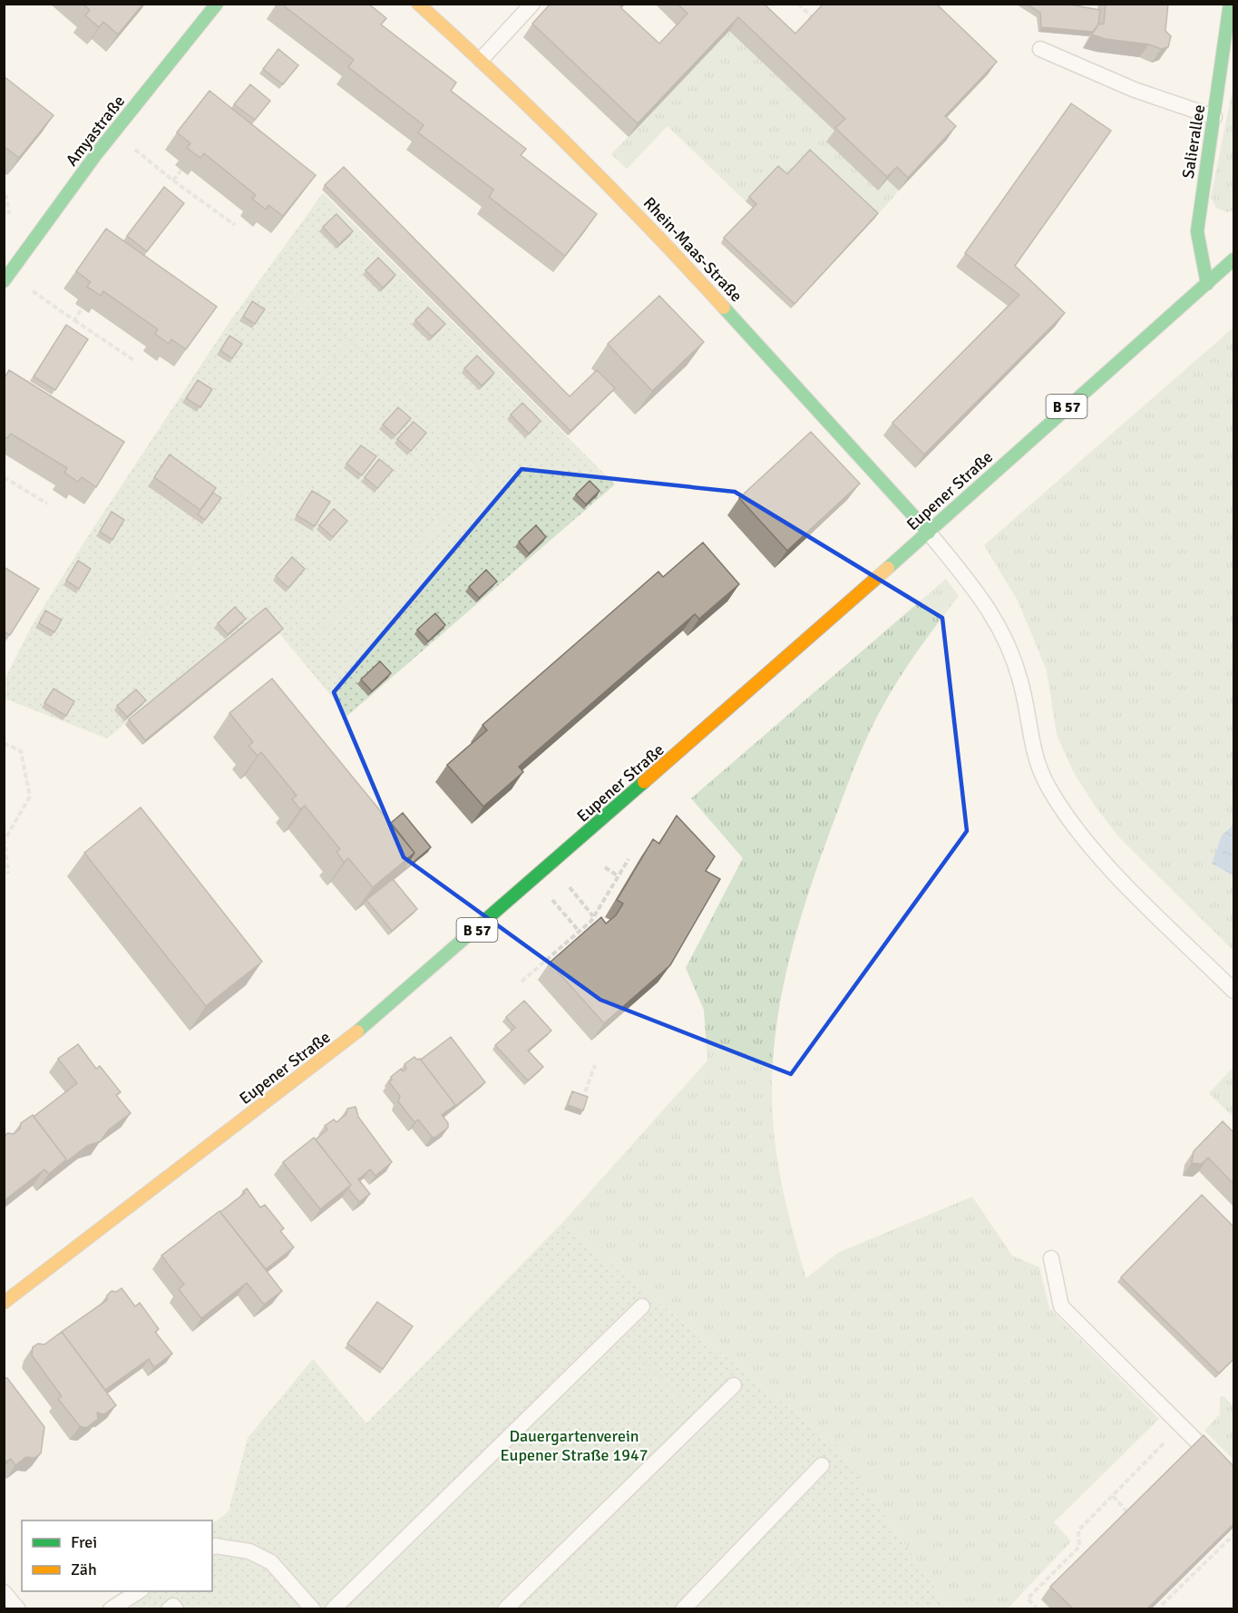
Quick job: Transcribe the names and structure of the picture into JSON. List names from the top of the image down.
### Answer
{
  "streets": {
    "main road": [
      "Amyastraße",
      "Salierallee",
      "Rhein-Maas-Straße",
      "B 57",
      "Eupener Straße"
    ]
  },
  "crossings": [
    ["Salierallee", "Eupener Straße"],
    ["Rhein-Maas-Straße", "Eupener Straße"]
  ],
  "parks": ["Dauergartenverein Eupener Straße 1947"],
  "legend": ["Frei", "Zäh"]
}
